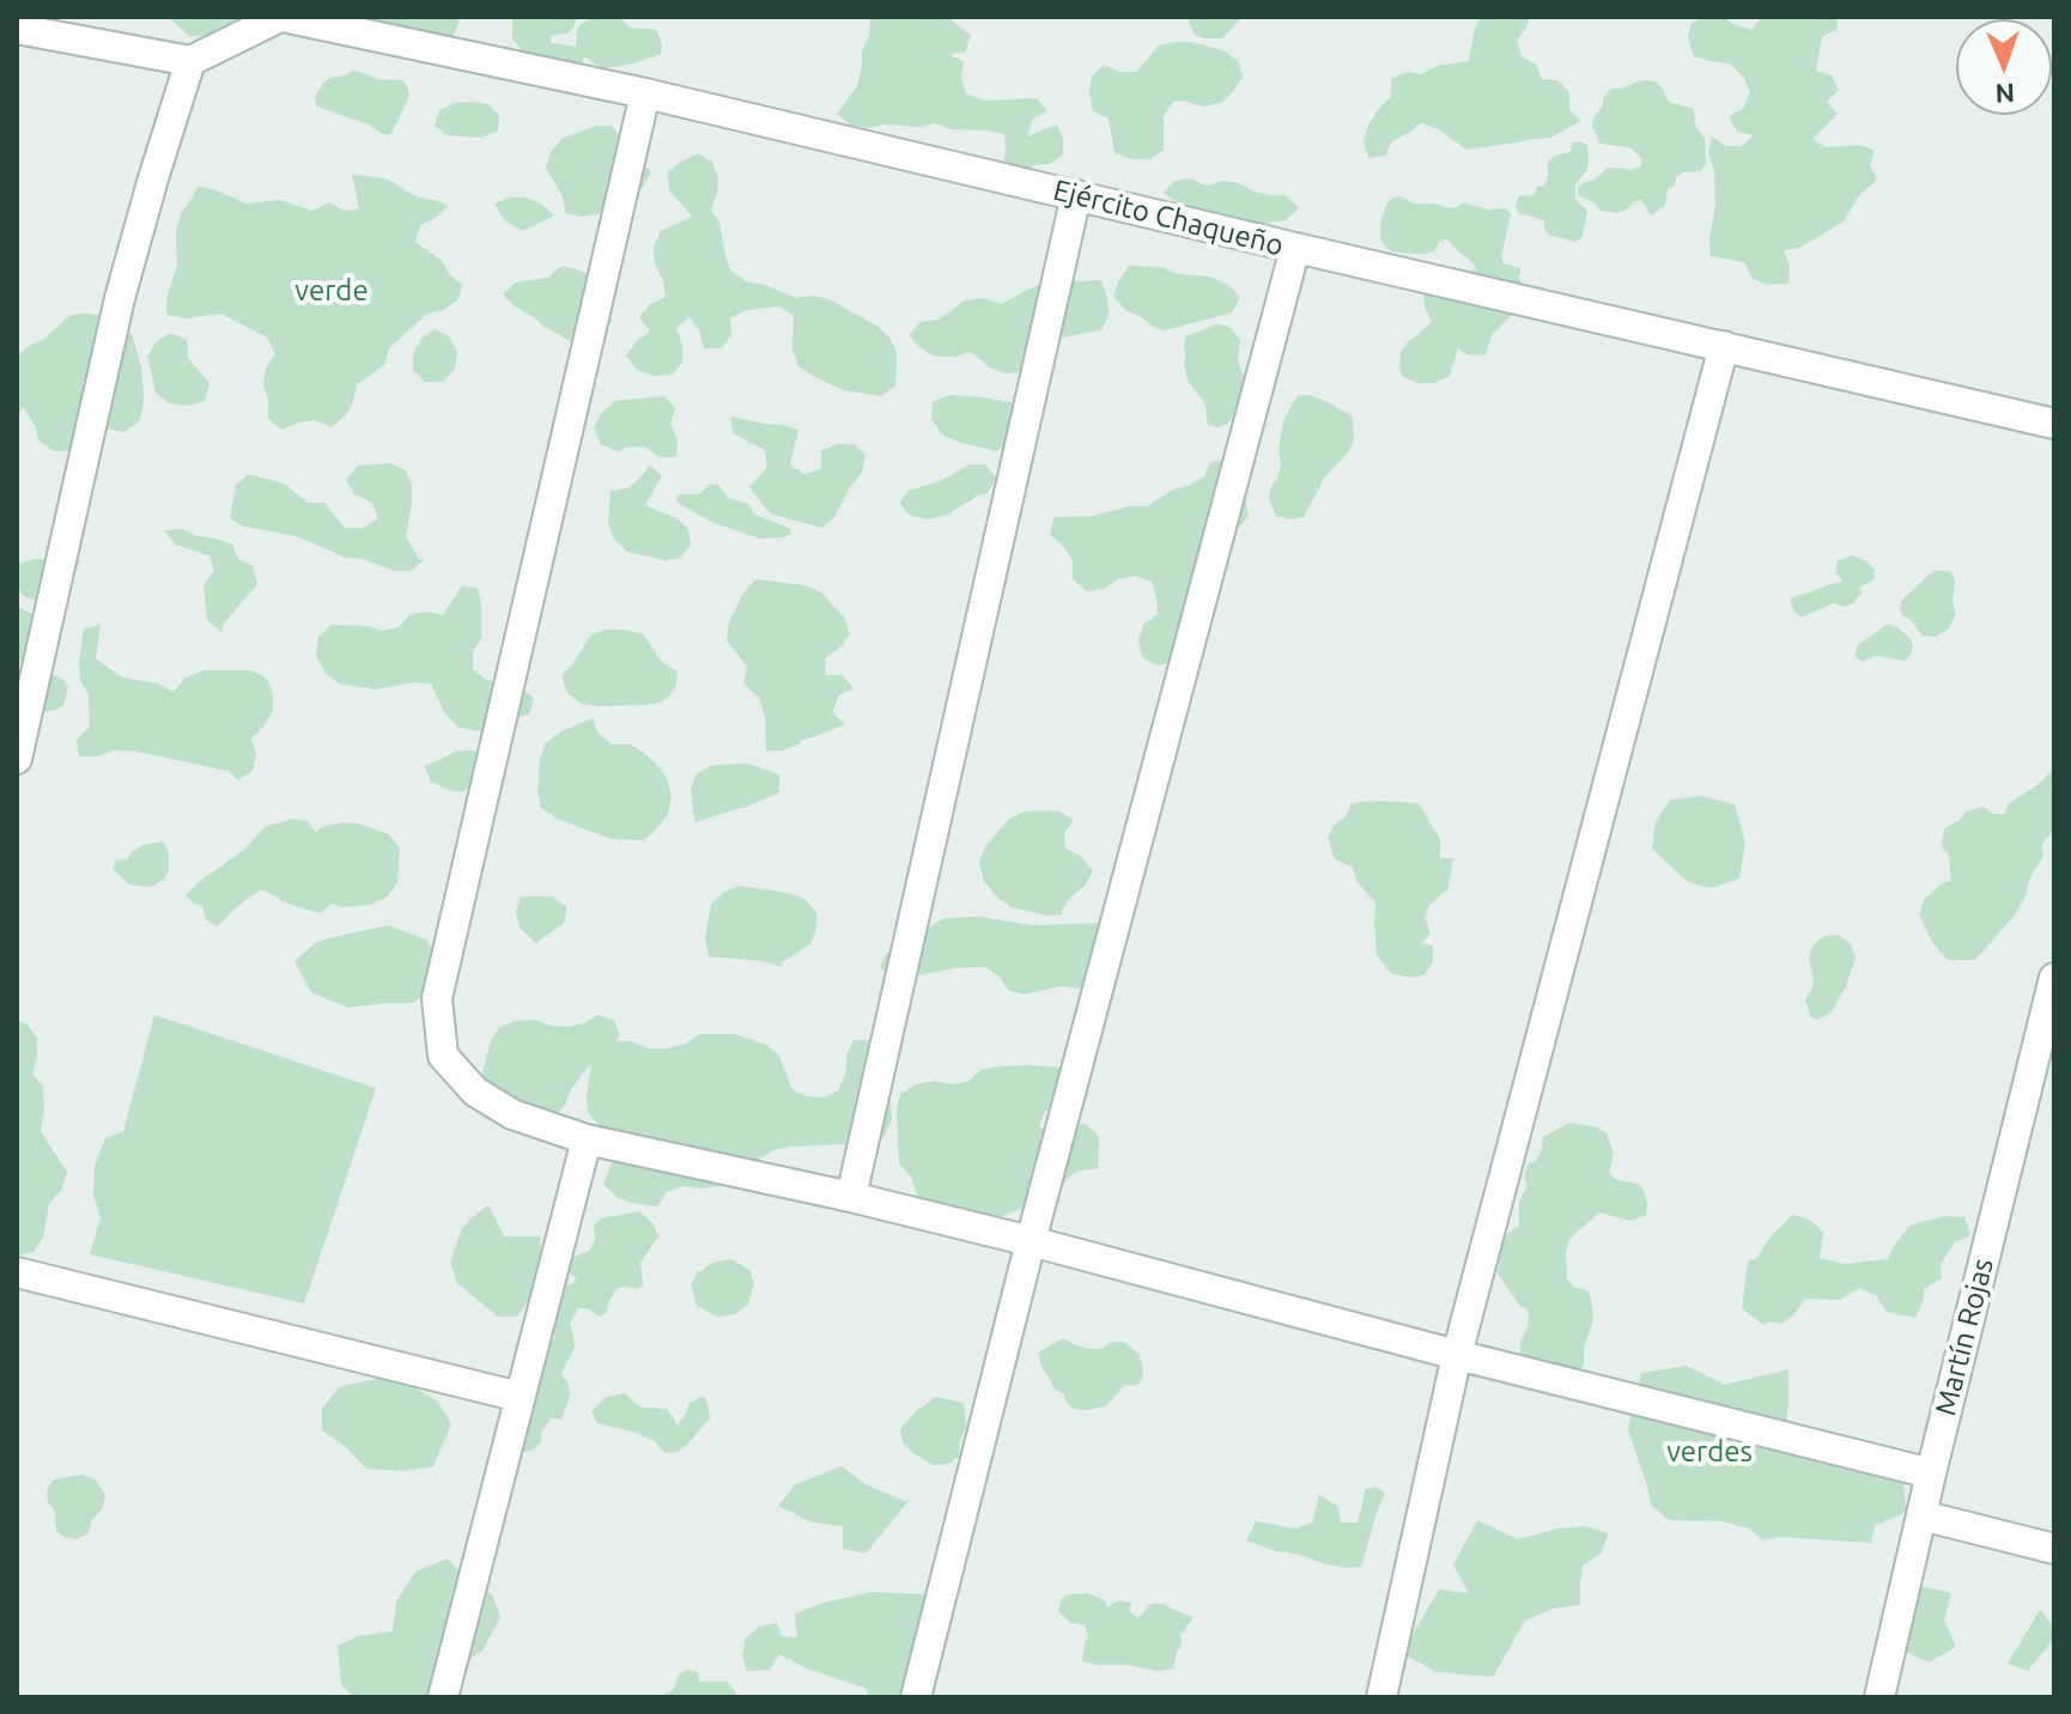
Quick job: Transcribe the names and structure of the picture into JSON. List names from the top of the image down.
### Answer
{
  "streets": {
    "street": ["Ejército Chaqueño", "Martín Rojas"]
  },
  "parks": ["verde", "verdes"],
  "north": "bottom"
}
